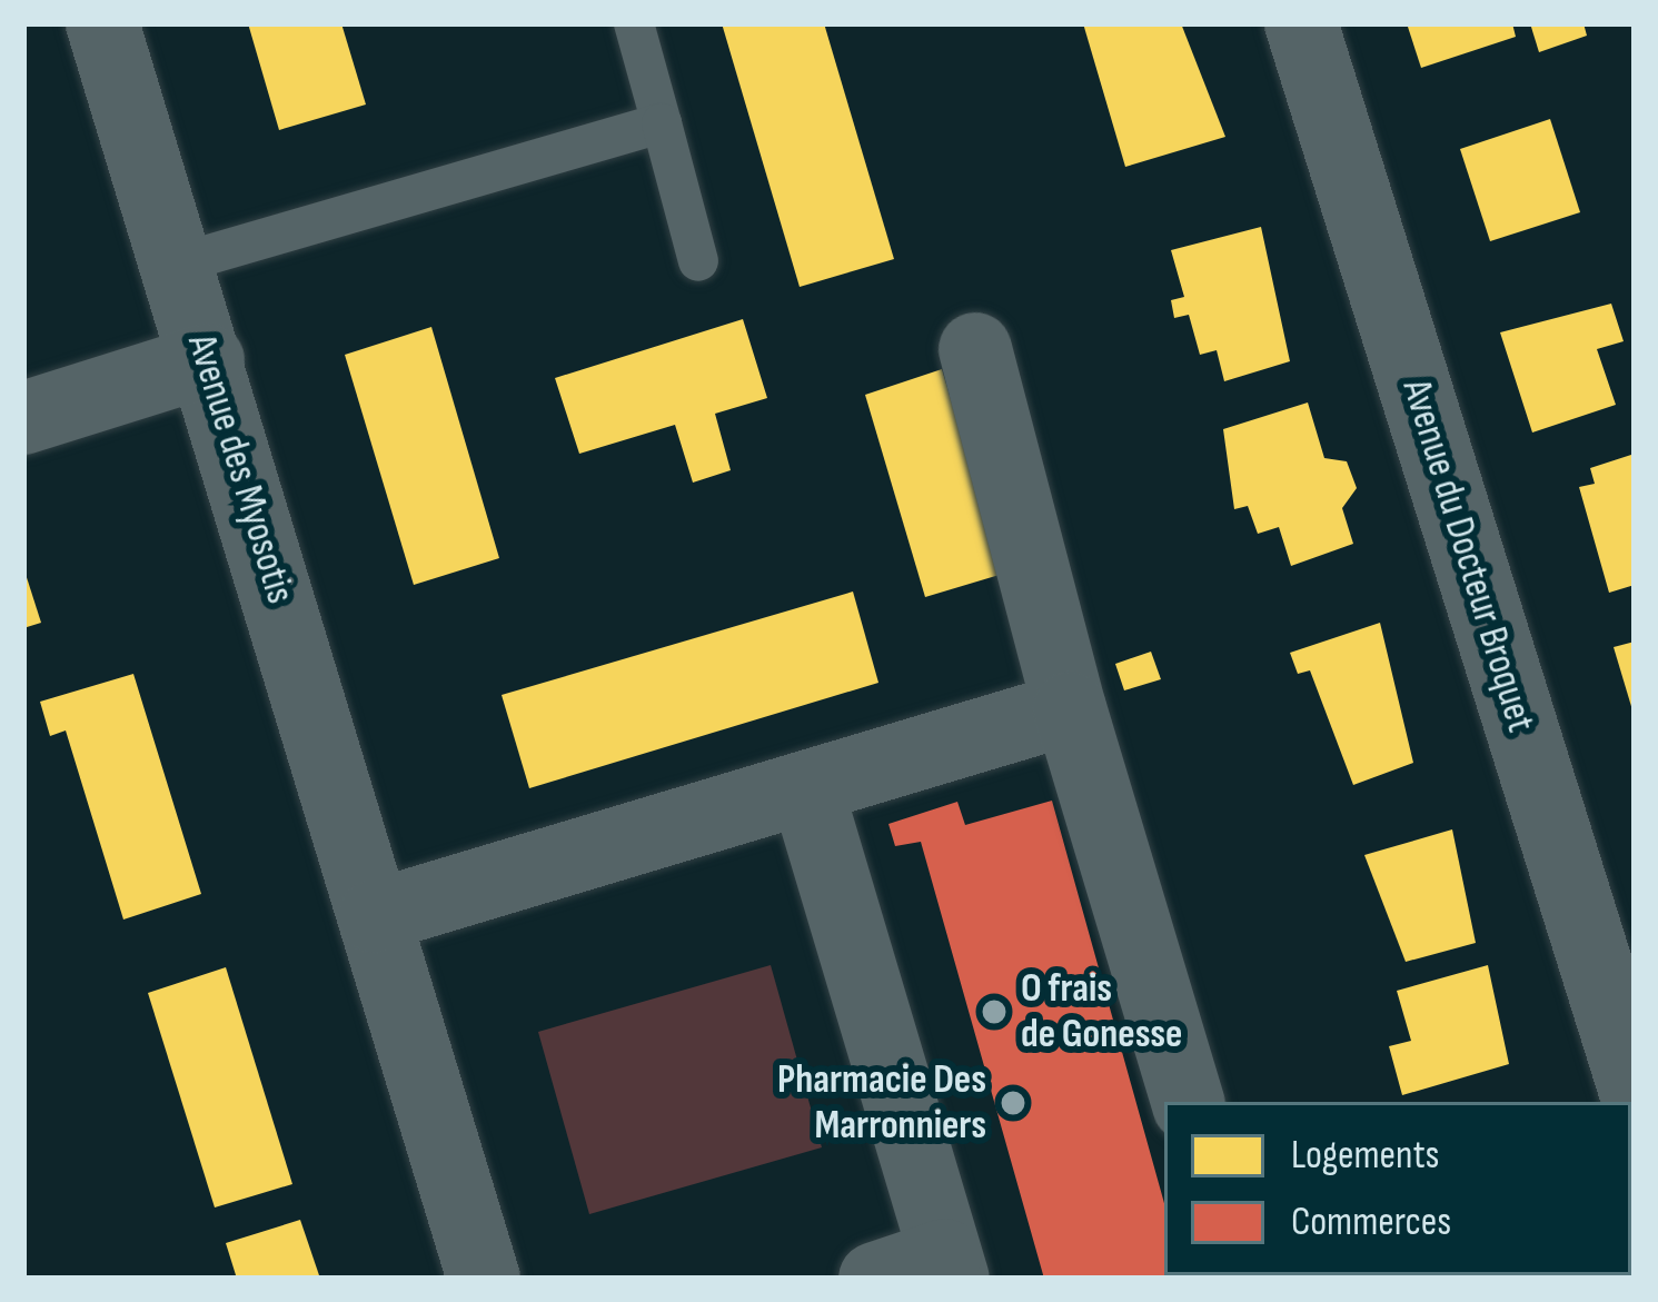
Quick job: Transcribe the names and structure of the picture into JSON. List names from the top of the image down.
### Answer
{
  "streets": {
    "street": ["Avenue des Myosotis", "Avenue du Docteur Broquet"]
  },
  "places": ["O frais de Gonesse", "Pharmacie Des Marronniers"],
  "legend": ["Logements", "Commerces"]
}
